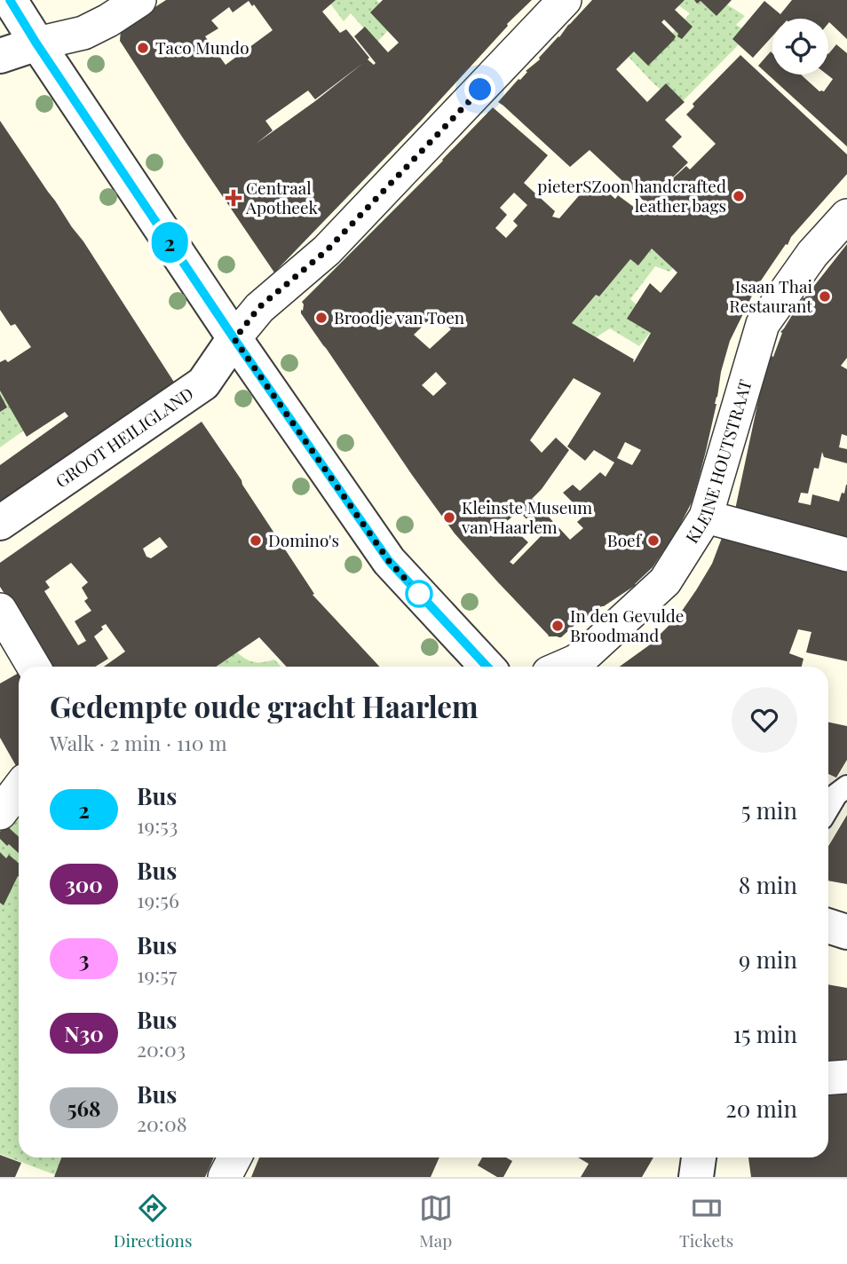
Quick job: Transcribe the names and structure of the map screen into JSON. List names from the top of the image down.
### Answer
{
  "streets": {
    "street": ["GROOT HEILIGLAND", "KLEINE HOUTSTRAAT"]
  },
  "places": {
    "other": [
      "Taco Mundo",
      "pieterSZoon handcrafted leather bags",
      "Isaan Thai Restaurant",
      "Broodje van Toen",
      "Kleinste Museum van Haarlem",
      "Domino's",
      "Boef",
      "In den Gevulde Broodmand"
    ],
    "health": ["Centraal Apotheek"]
  },
  "lines": ["bus line 2"],
  "page": {
    "on_map": "2",
    "heading": ["Gedempte oude gracht Haarlem", "Walk · 2 min · 110 m"],
    "list": [
      {
        "mark": "2",
        "name": "Bus",
        "note": "19:53",
        "value": "5 min"
      },
      {
        "mark": "300",
        "name": "Bus",
        "note": "19:56",
        "value": "8 min"
      },
      {
        "mark": "3",
        "name": "Bus",
        "note": "19:57",
        "value": "9 min"
      },
      {
        "mark": "N30",
        "name": "Bus",
        "note": "20:03",
        "value": "15 min"
      },
      {
        "mark": "568",
        "name": "Bus",
        "note": "20:08",
        "value": "20 min"
      }
    ],
    "tabs": ["Directions", "Map", "Tickets"]
  }
}
